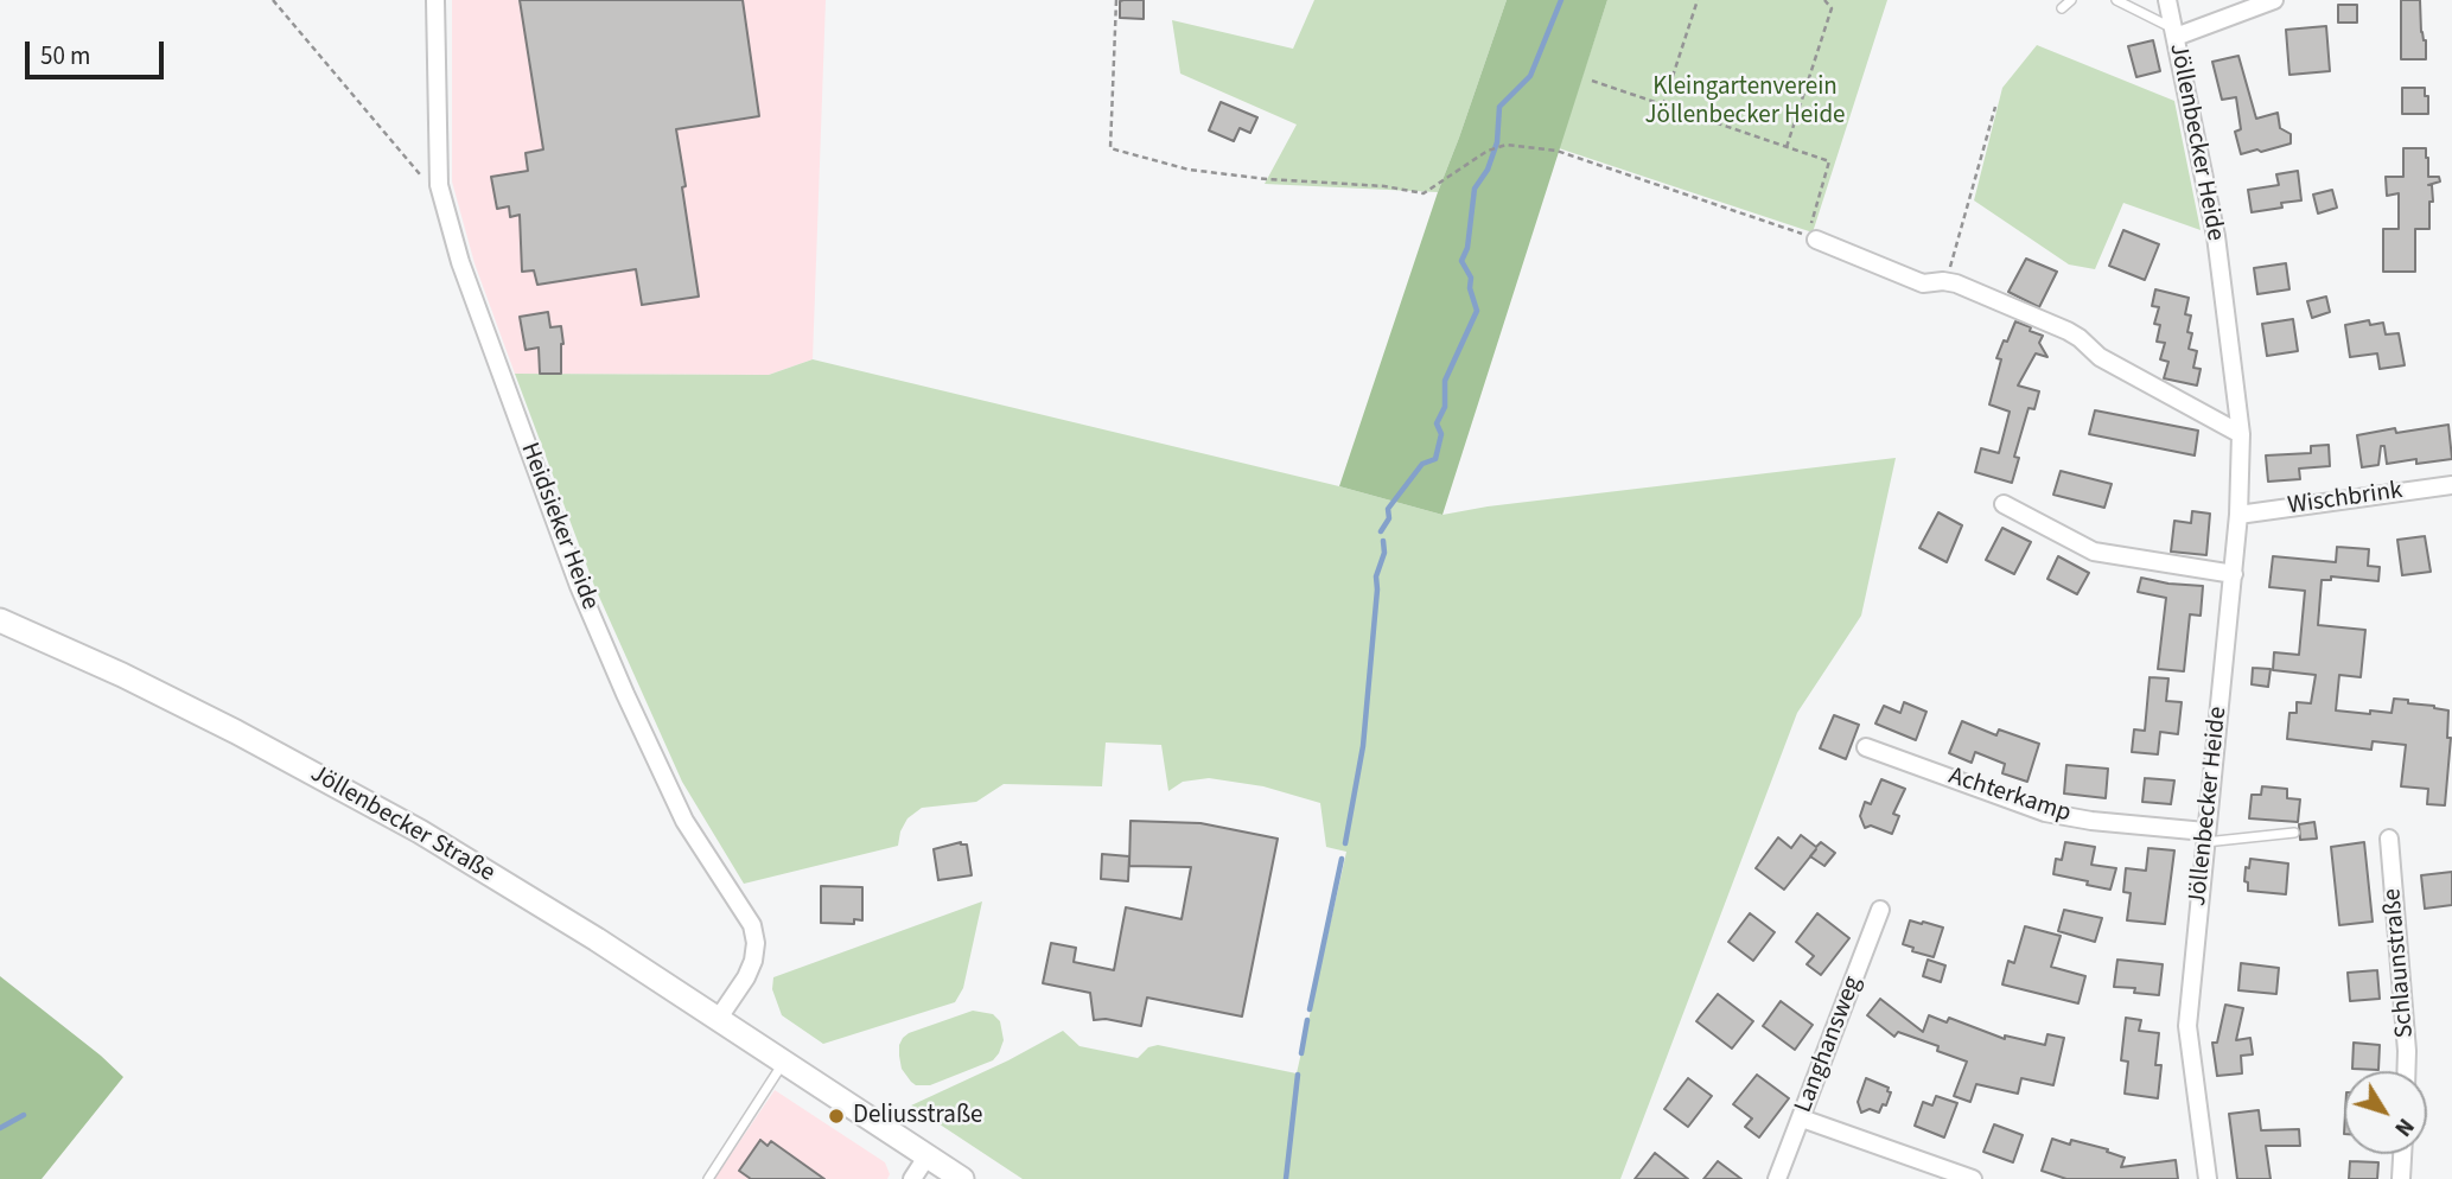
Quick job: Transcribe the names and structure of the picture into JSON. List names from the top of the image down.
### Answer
{
  "streets": {
    "main road": ["Jöllenbecker Straße"],
    "street": [
      "Jöllenbecker Heide",
      "Wischbrink",
      "Heidsieker Heide",
      "Achterkamp",
      "Schlaunstraße",
      "Langhansweg"
    ]
  },
  "crossings": [
    ["Jöllenbecker Heide", "Wischbrink"],
    ["Jöllenbecker Heide", "Achterkamp"],
    ["Heidsieker Heide", "Jöllenbecker Straße"]
  ],
  "parks": ["Kleingartenverein Jöllenbecker Heide"],
  "places": ["Deliusstraße"],
  "scale_bar": "50 m",
  "north": "bottom right"
}
